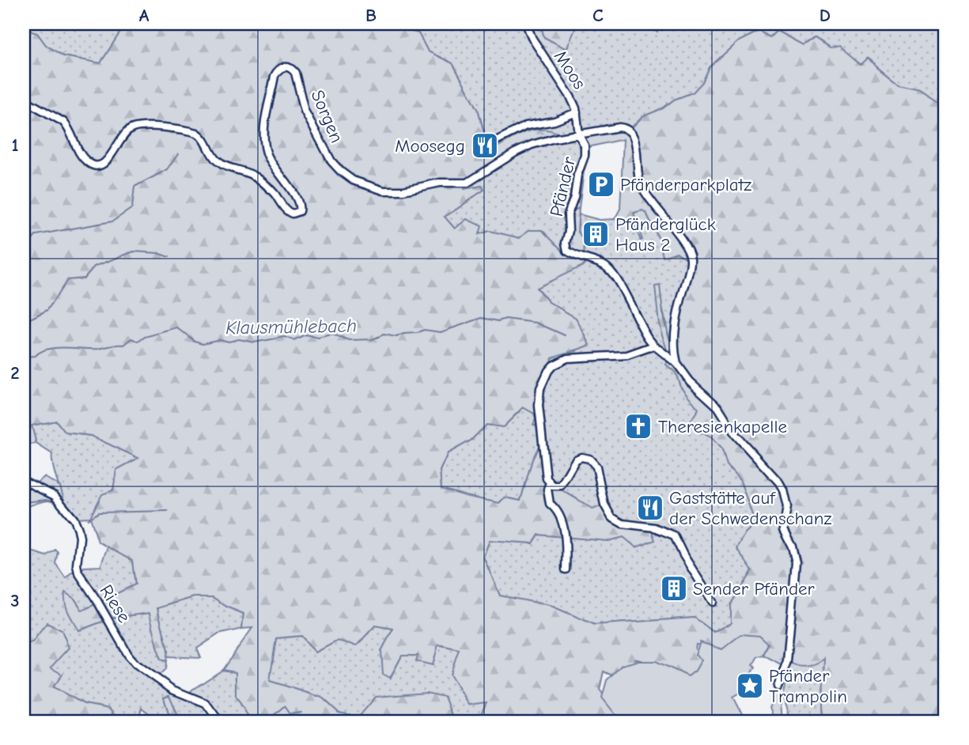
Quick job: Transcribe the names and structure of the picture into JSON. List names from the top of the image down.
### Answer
{
  "streets": {
    "street": [
      "Moos",
      "Sorgen",
      "Pfänder",
      "Riese"
    ]
  },
  "crossings": [
    ["Moos", "Sorgen"],
    ["Moos", "Pfänder"],
    ["Sorgen", "Pfänder"]
  ],
  "water": ["Klausmühlebach"],
  "places": {
    "restaurant": ["Moosegg", "Gaststätte auf der Schwedenschanz"],
    "parking": ["Pfänderparkplatz"],
    "building": ["Pfänderglück Haus 2", "Sender Pfänder"],
    "church": ["Theresienkapelle"],
    "place": ["Pfänder Trampolin"]
  },
  "grid": {
    "columns": [
      "A",
      "B",
      "C",
      "D"
    ],
    "rows": ["1", "2", "3"]
  }
}
